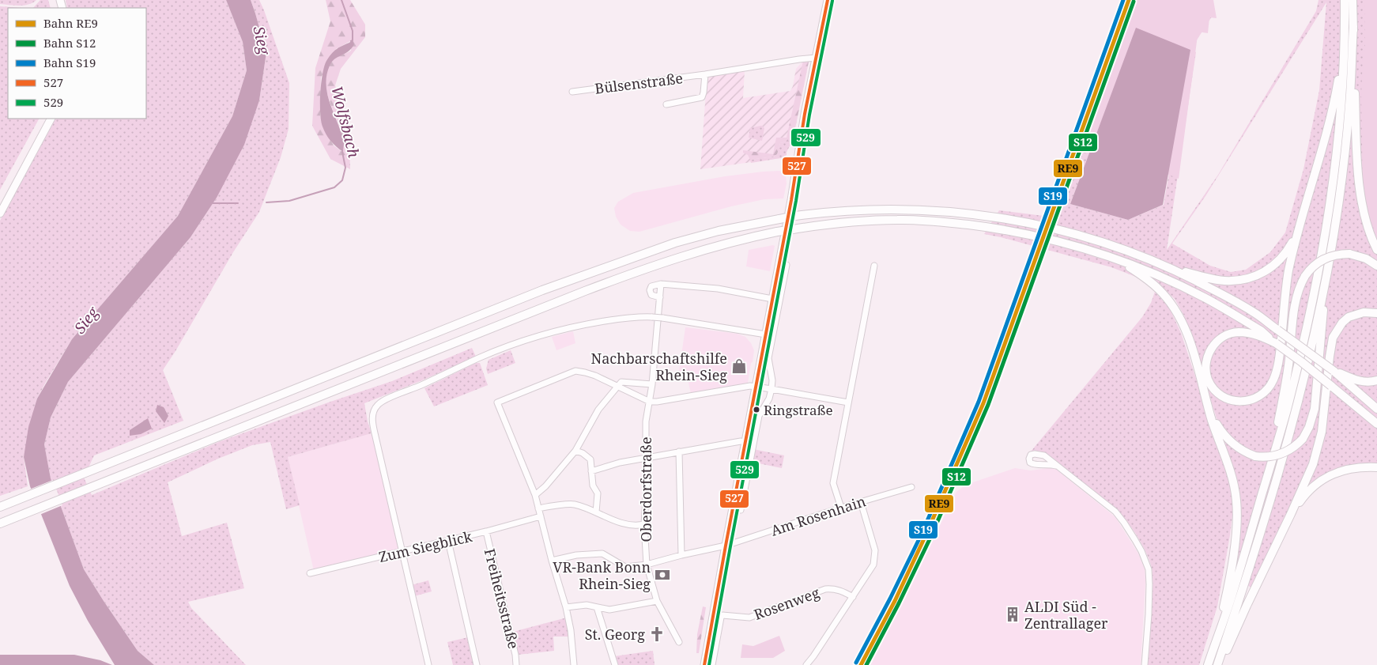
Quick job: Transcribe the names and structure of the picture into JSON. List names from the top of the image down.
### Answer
{
  "streets": {
    "street": [
      "Bülsenstraße",
      "Oberdorfstraße",
      "Am Rosenhain",
      "Zum Siegblick",
      "Freiheitsstraße",
      "Rosenweg"
    ]
  },
  "crossings": [
    ["Oberdorfstraße", "Am Rosenhain"],
    ["Zum Siegblick", "Freiheitsstraße"]
  ],
  "water": ["Sieg", "Wolfsbach"],
  "places": {
    "shop": ["Nachbarschaftshilfe Rhein-Sieg"],
    "other": ["Ringstraße"],
    "bank": ["VR-Bank Bonn Rhein-Sieg"],
    "building": ["ALDI Süd - Zentrallager"],
    "church": ["St. Georg"]
  },
  "lines": [
    "rail line RE9",
    "rail line S19",
    "transit line 527",
    "transit line 529",
    "rail line S12"
  ],
  "legend": [
    "Bahn RE9",
    "Bahn S12",
    "Bahn S19",
    "527",
    "529"
  ]
}
